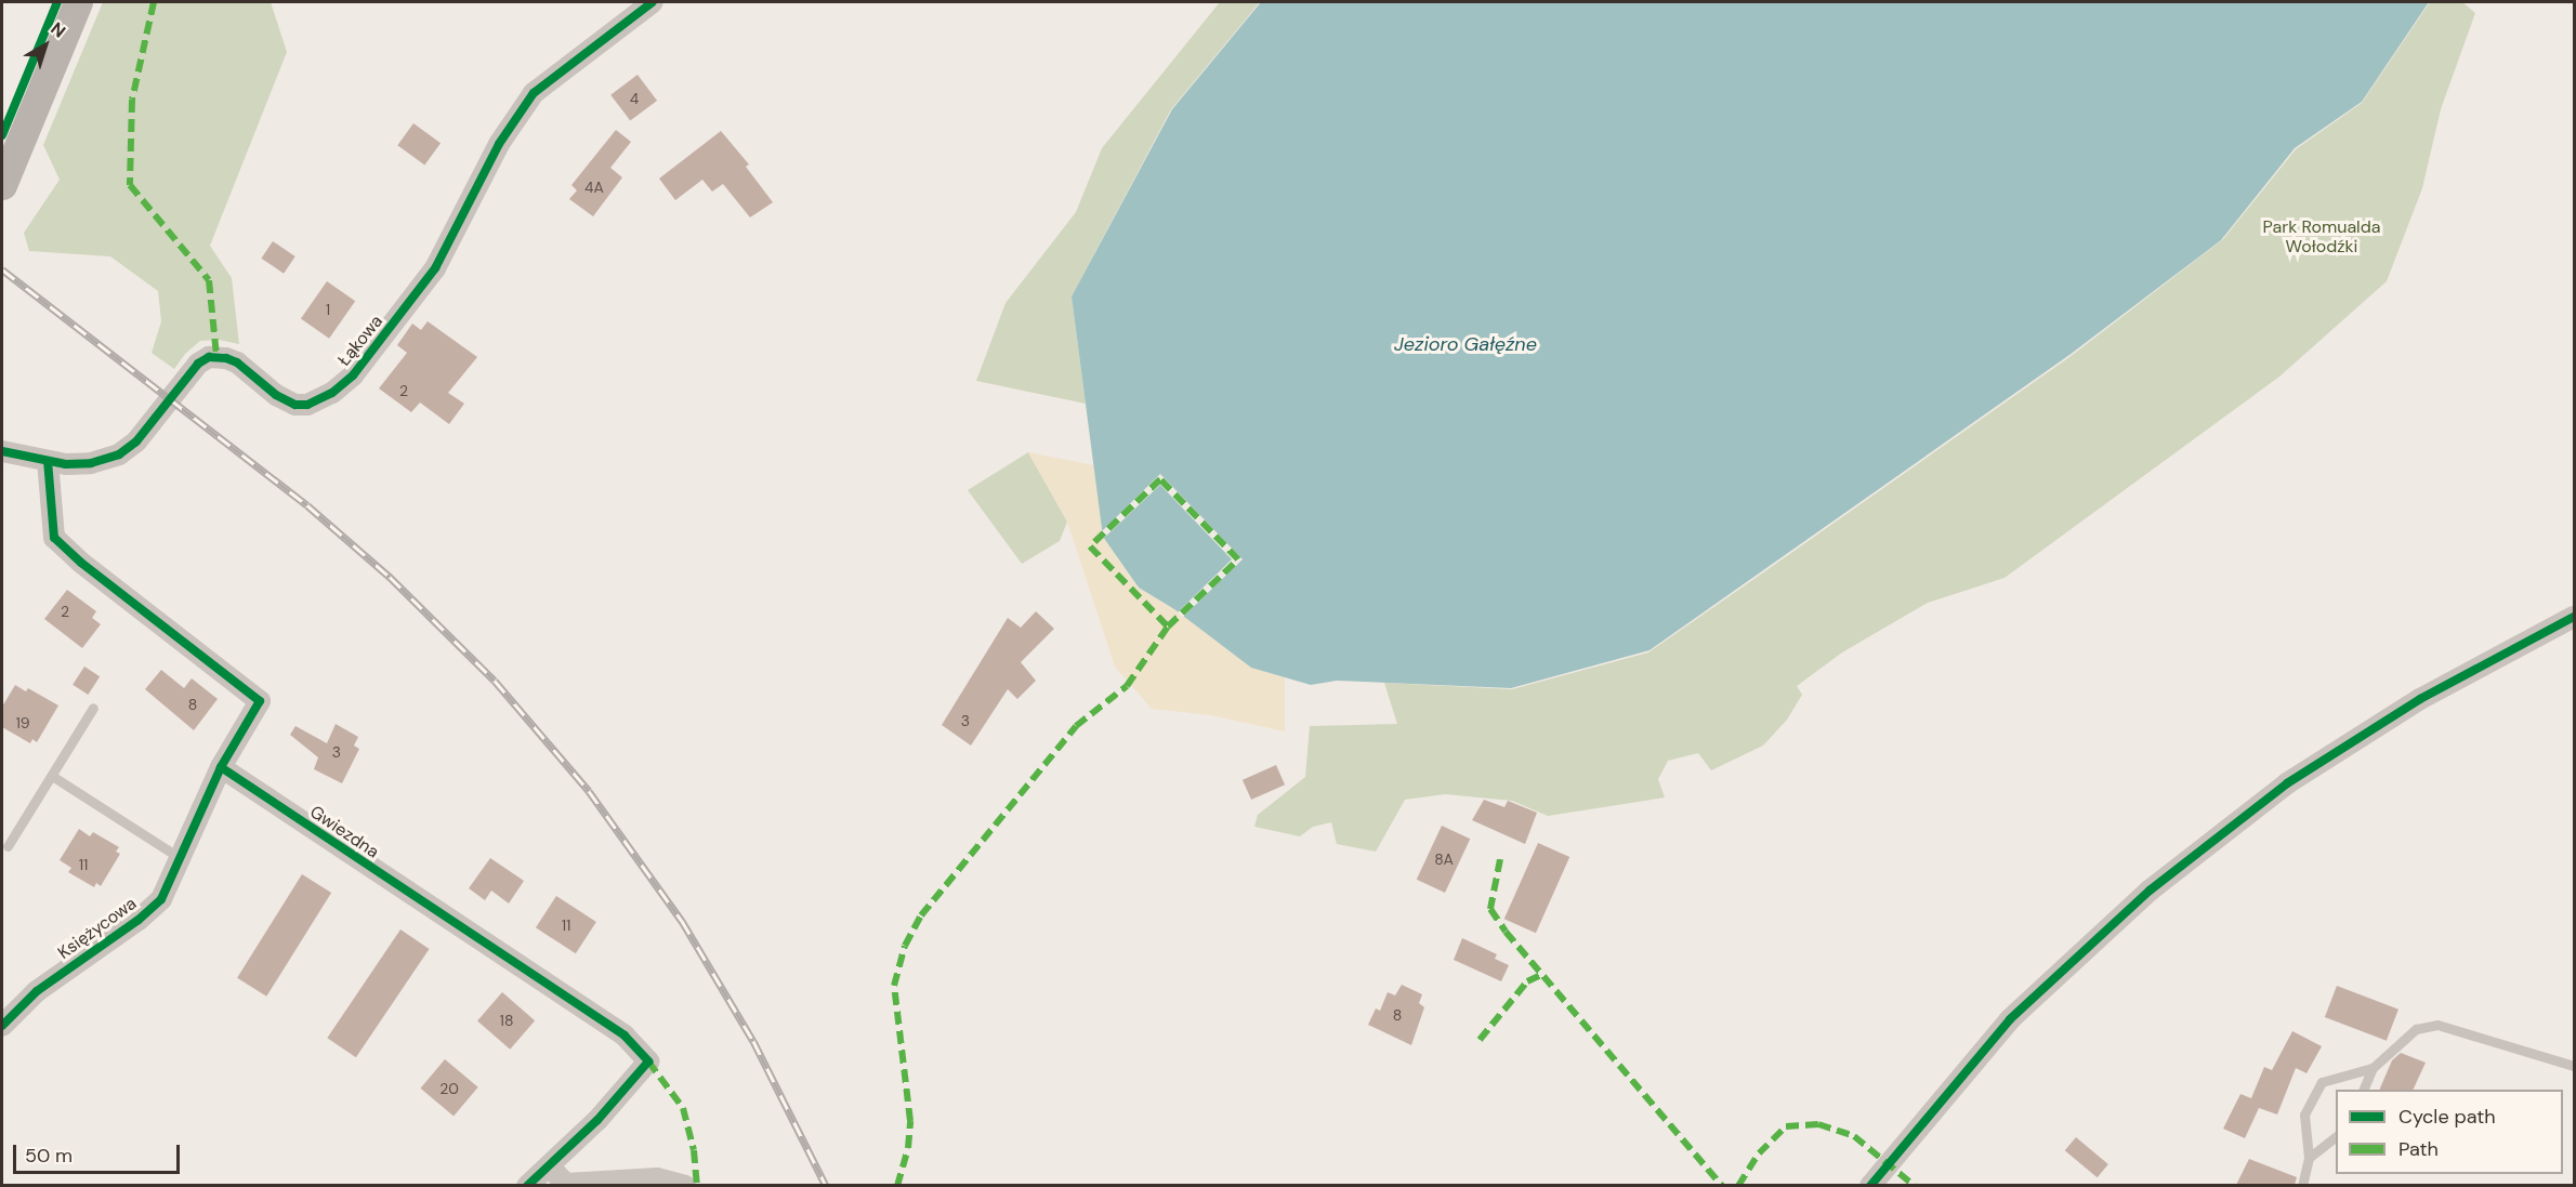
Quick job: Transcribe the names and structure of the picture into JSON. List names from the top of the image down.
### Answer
{
  "streets": {
    "street": ["Łąkowa", "Gwiezdna", "Księżycowa"]
  },
  "crossings": [
    ["Gwiezdna", "Księżycowa"]
  ],
  "water": ["Jezioro Gałęźne"],
  "parks": ["Park Romualda Wołodźki"],
  "house_numbers": [
    "4",
    "4A",
    "1",
    "2",
    "2",
    "8",
    "3",
    "19",
    "3",
    "8A",
    "11",
    "11",
    "8",
    "18",
    "20"
  ],
  "legend": ["Cycle path", "Path"],
  "scale_bar": "50 m",
  "north": "top right"
}
